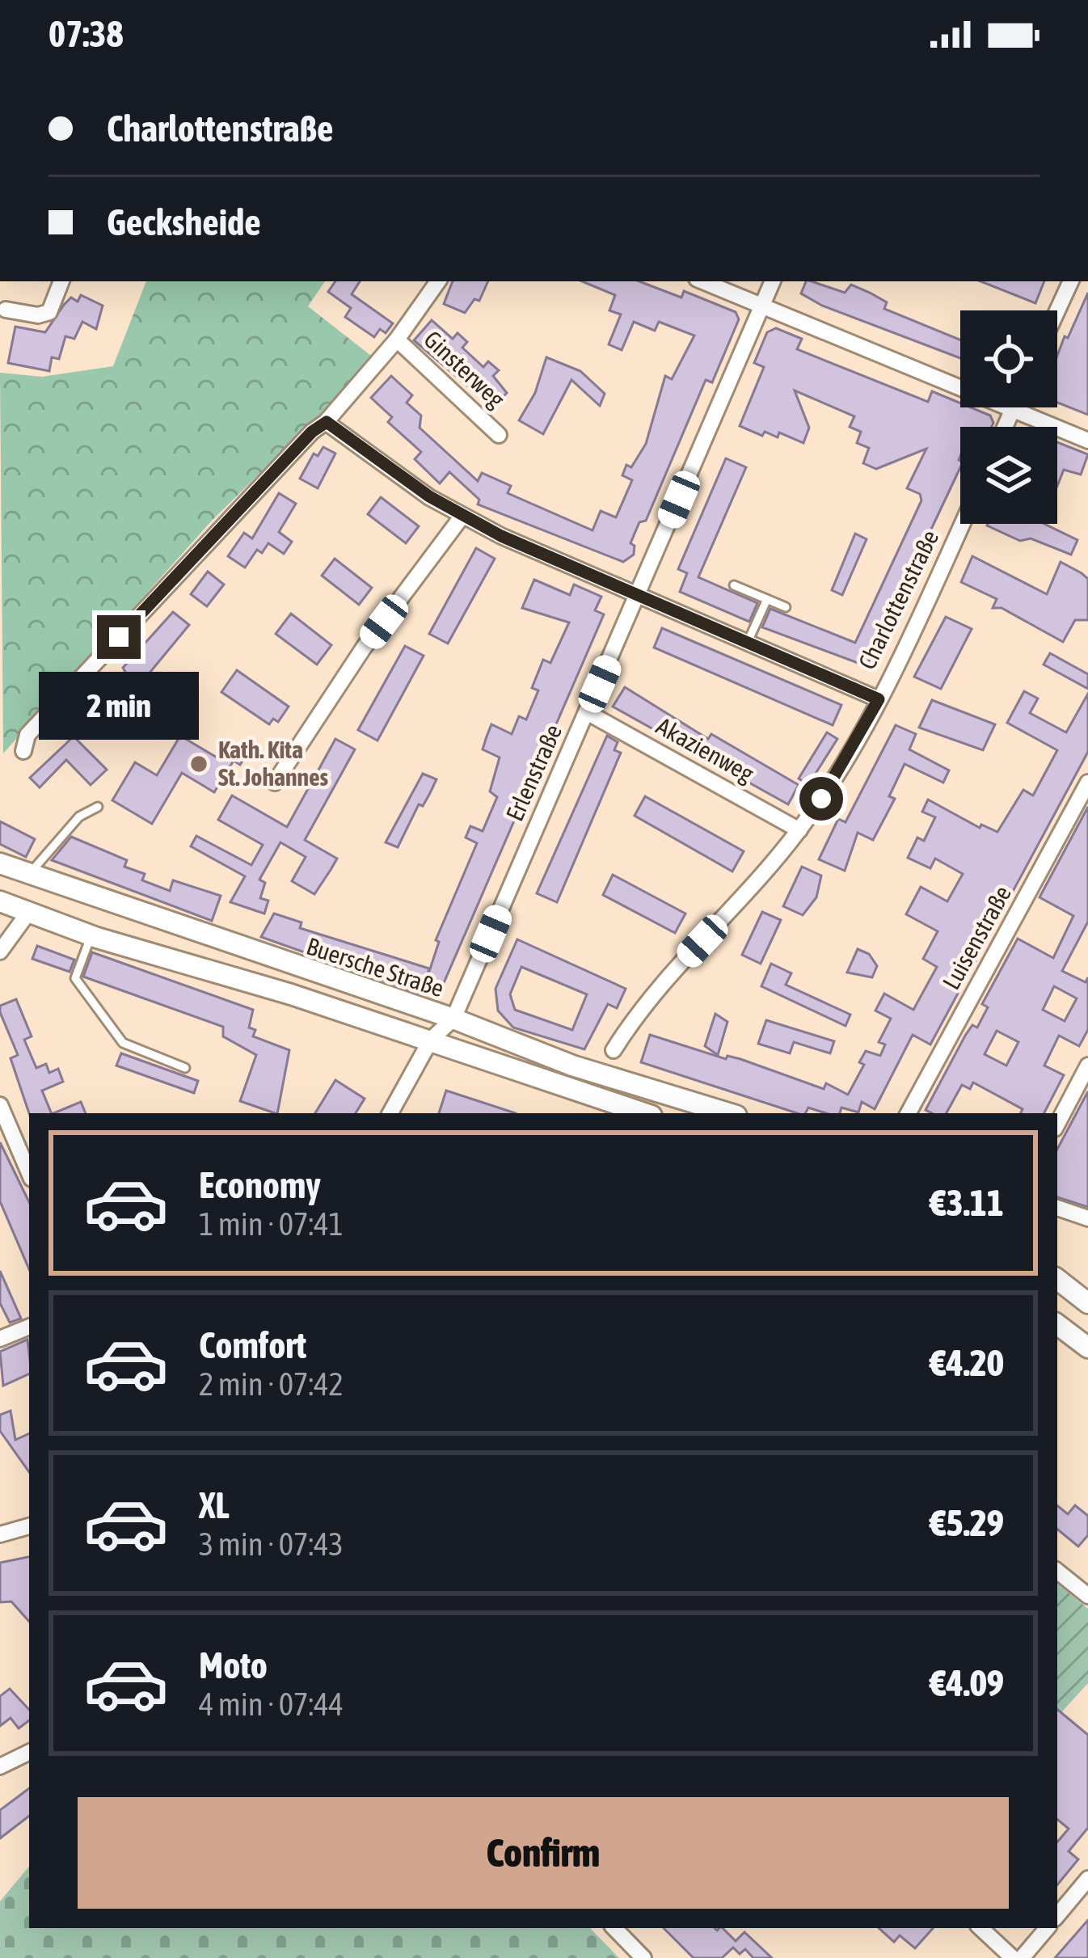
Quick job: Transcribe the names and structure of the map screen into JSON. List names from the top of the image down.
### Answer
{
  "streets": {
    "main road": ["Buersche Straße"],
    "street": [
      "Ginsterweg",
      "Charlottenstraße",
      "Akazienweg",
      "Erlenstraße",
      "Luisenstraße"
    ]
  },
  "crossings": [
    ["Charlottenstraße", "Akazienweg"],
    ["Akazienweg", "Erlenstraße"],
    ["Erlenstraße", "Buersche Straße"]
  ],
  "places": ["Kath. Kita St. Johannes"],
  "page": {
    "status": "07:38",
    "banner": ["Charlottenstraße", "Gecksheide"],
    "bubble": "2 min",
    "list": [
      {
        "name": "Economy",
        "note": "1 min · 07:41",
        "value": "€3.11"
      },
      {
        "name": "Comfort",
        "note": "2 min · 07:42",
        "value": "€4.20"
      },
      {
        "name": "XL",
        "note": "3 min · 07:43",
        "value": "€5.29"
      },
      {
        "name": "Moto",
        "note": "4 min · 07:44",
        "value": "€4.09"
      }
    ],
    "buttons": "Confirm"
  }
}
